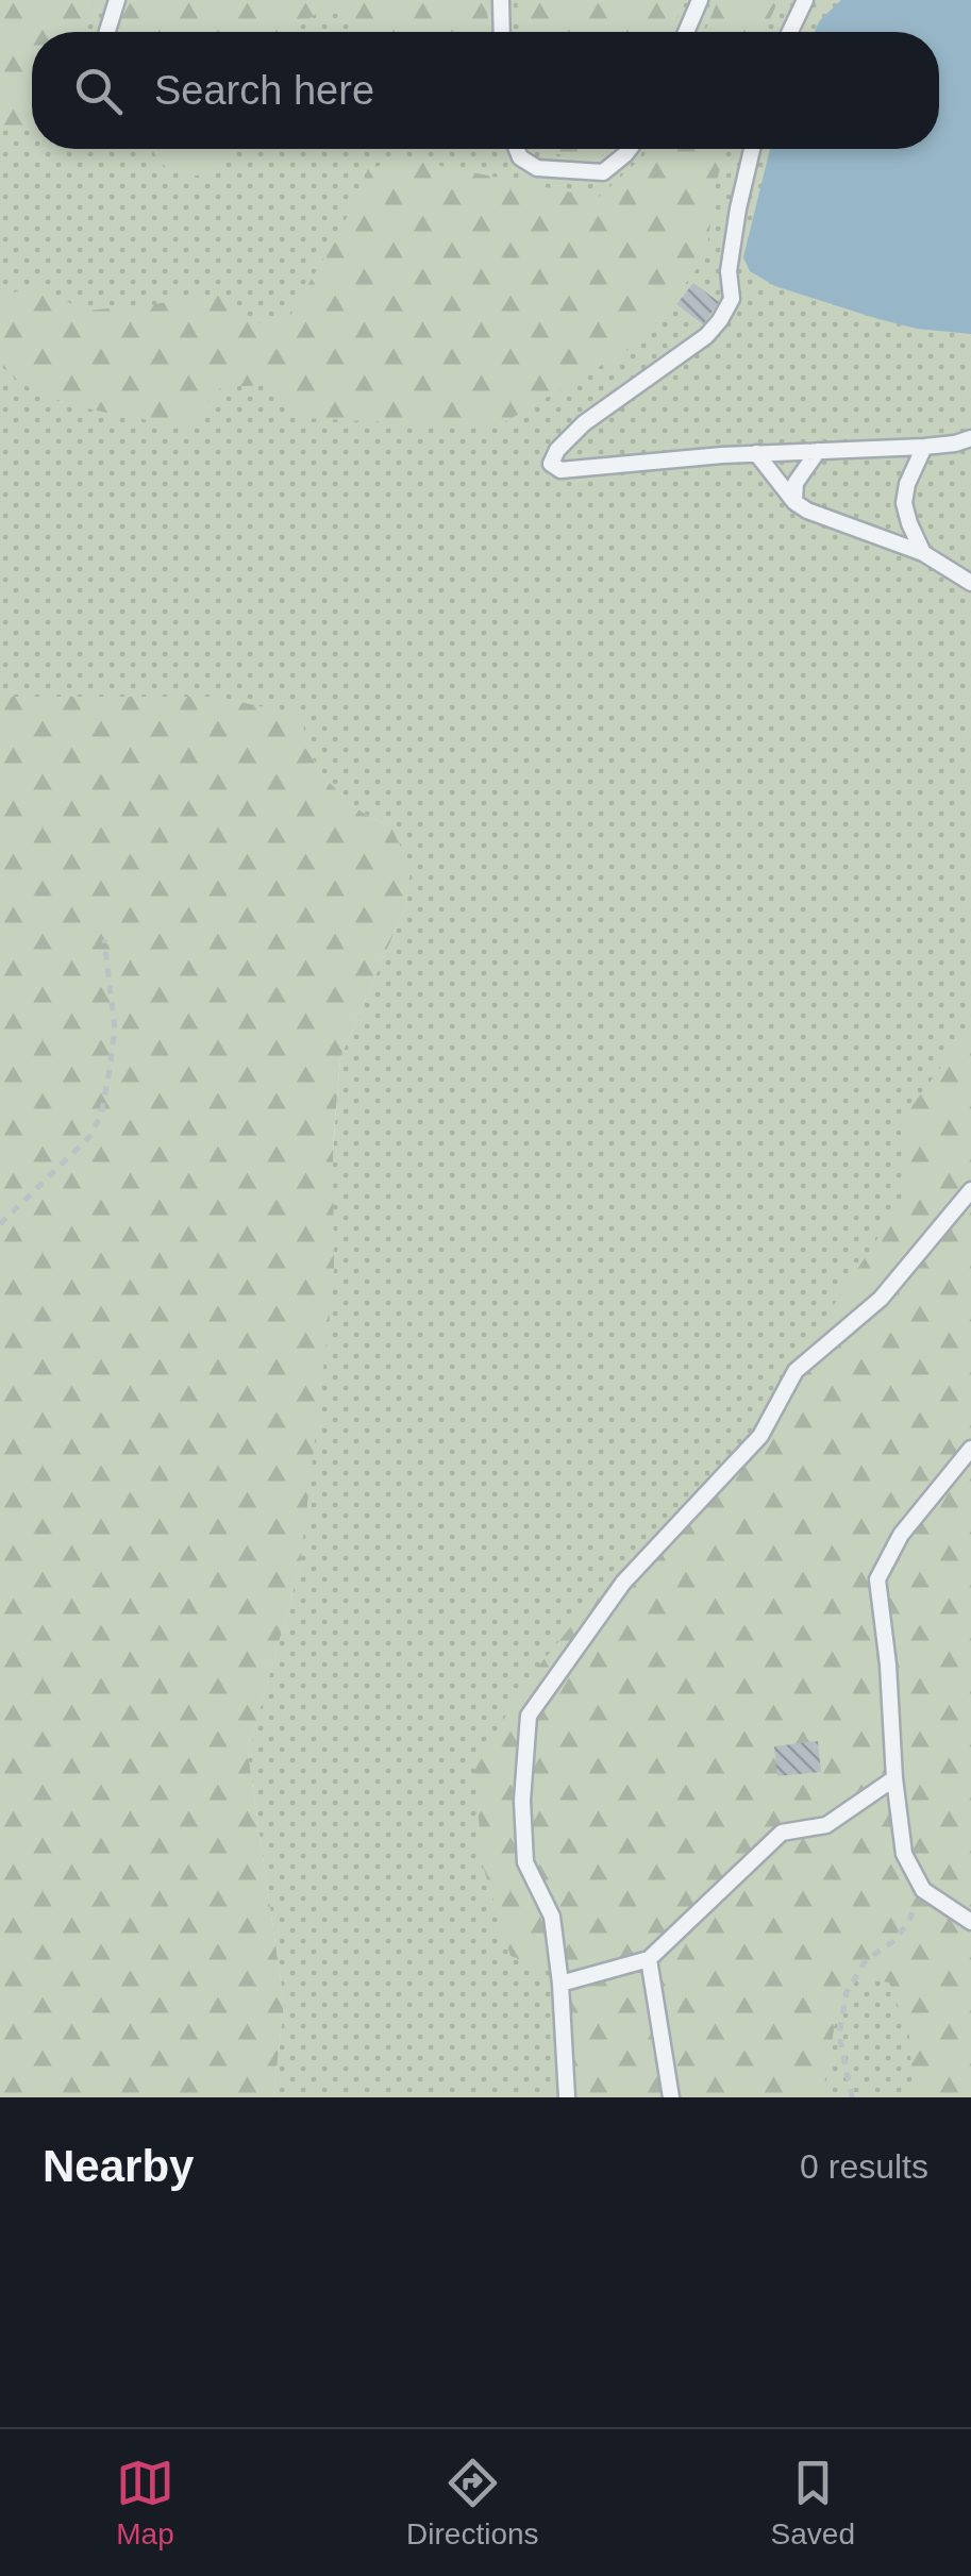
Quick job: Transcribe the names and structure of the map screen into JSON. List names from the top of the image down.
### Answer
{
  "page": {
    "search": "Search here",
    "heading": ["Nearby", "0 results"],
    "nav": ["Map", "Directions", "Saved"]
  }
}
